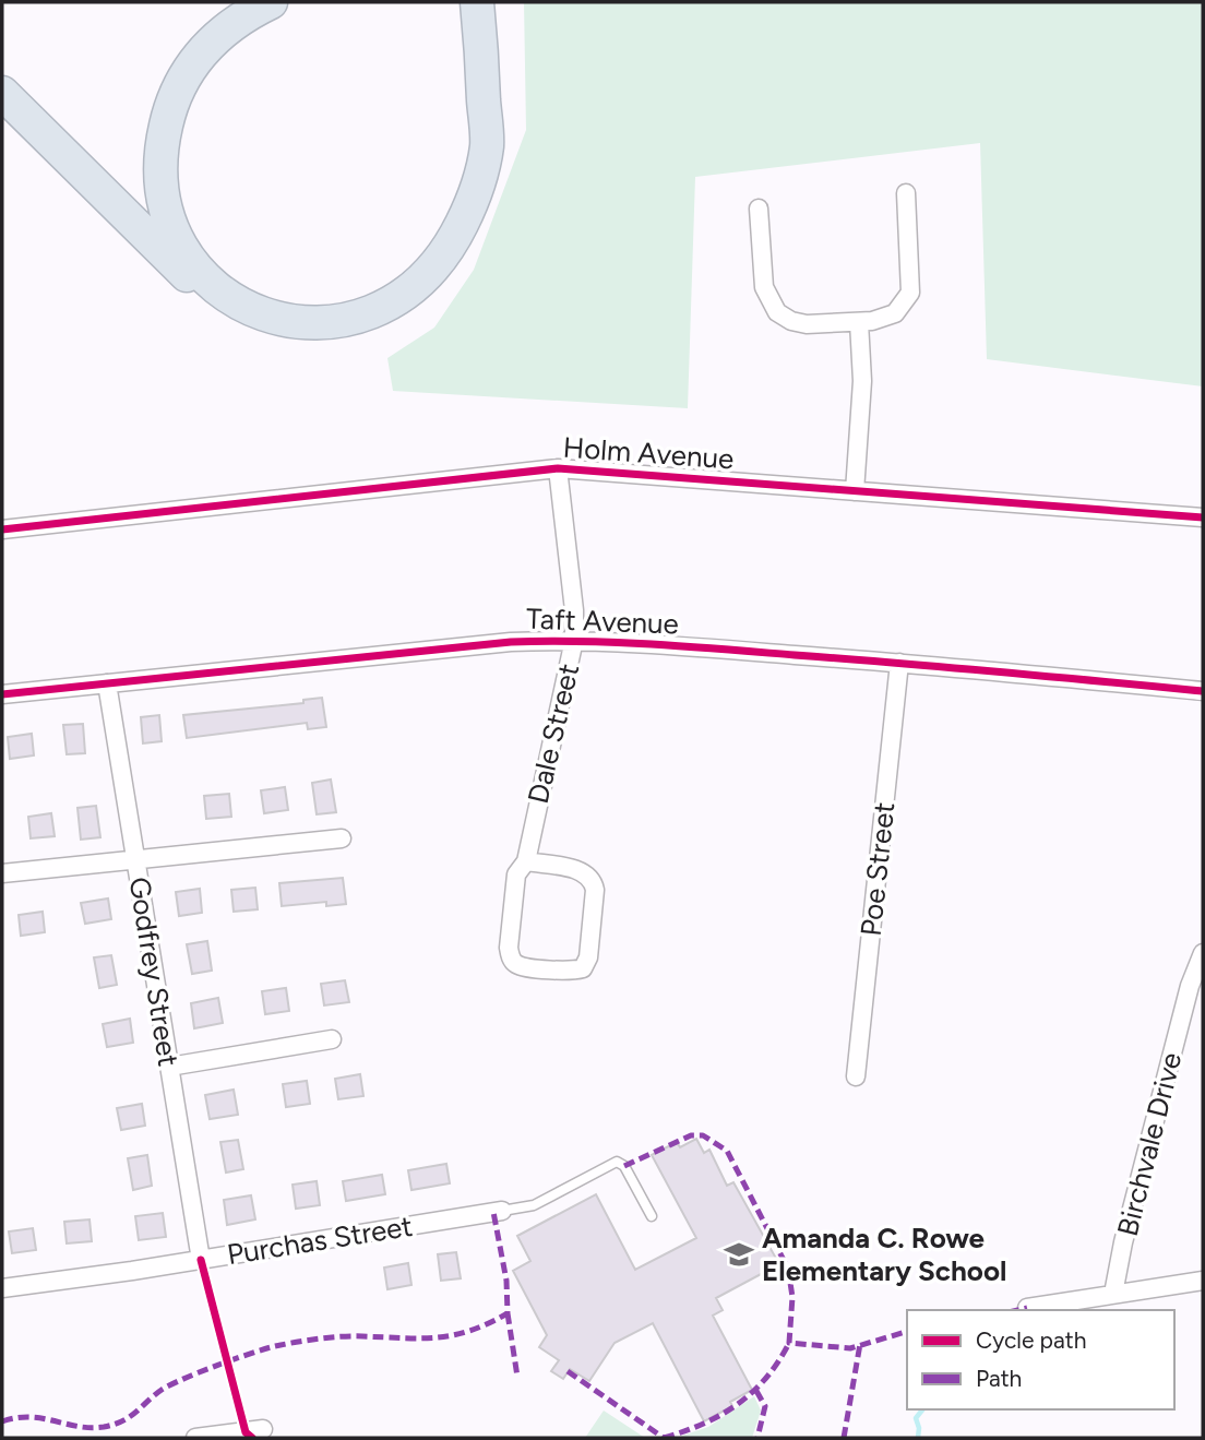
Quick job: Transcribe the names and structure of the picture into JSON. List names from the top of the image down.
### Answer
{
  "streets": {
    "street": [
      "Holm Avenue",
      "Taft Avenue",
      "Dale Street",
      "Poe Street",
      "Godfrey Street",
      "Birchvale Drive",
      "Purchas Street"
    ]
  },
  "crossings": [
    ["Holm Avenue", "Dale Street"],
    ["Taft Avenue", "Dale Street"],
    ["Taft Avenue", "Poe Street"],
    ["Taft Avenue", "Godfrey Street"],
    ["Godfrey Street", "Purchas Street"]
  ],
  "places": {
    "school or university": ["Amanda C. Rowe Elementary School"]
  },
  "legend": ["Cycle path", "Path"]
}
